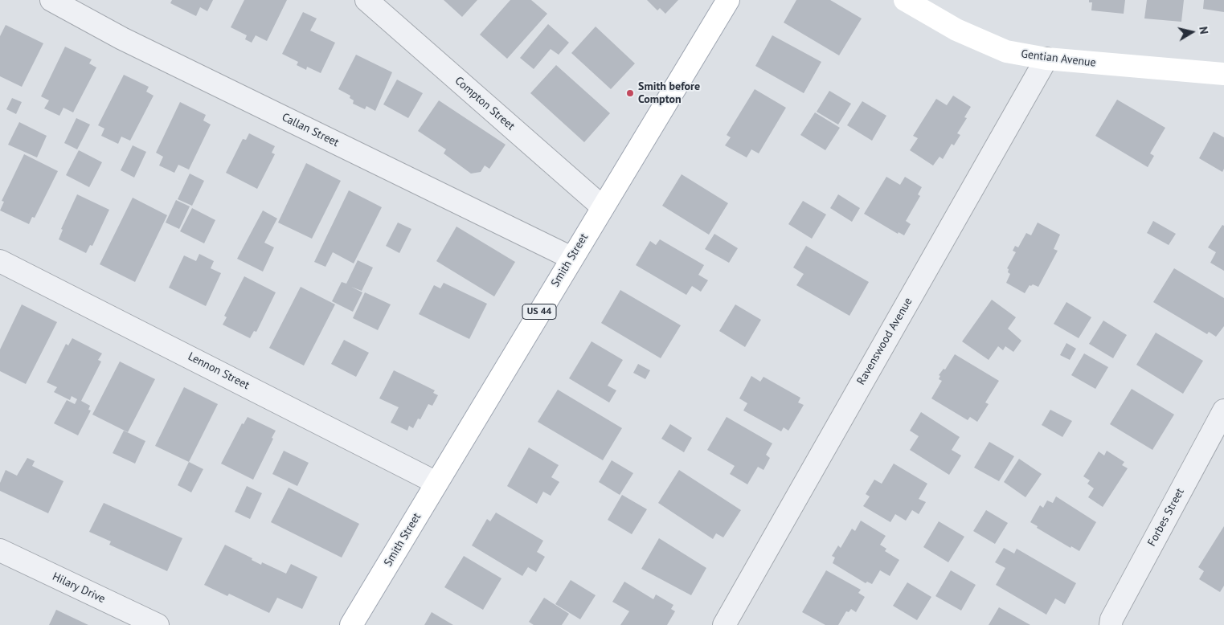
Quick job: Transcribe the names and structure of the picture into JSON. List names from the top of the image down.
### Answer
{
  "streets": {
    "main road": ["Gentian Avenue", "Smith Street", "US 44"],
    "street": [
      "Compton Street",
      "Callan Street",
      "Ravenswood Avenue",
      "Lennon Street",
      "Forbes Street",
      "Hilary Drive"
    ]
  },
  "crossings": [
    ["Gentian Avenue", "Ravenswood Avenue"],
    ["Compton Street", "Smith Street"],
    ["Callan Street", "Smith Street"],
    ["Smith Street", "Lennon Street"]
  ],
  "places": ["Smith before Compton"],
  "north": "right"
}
